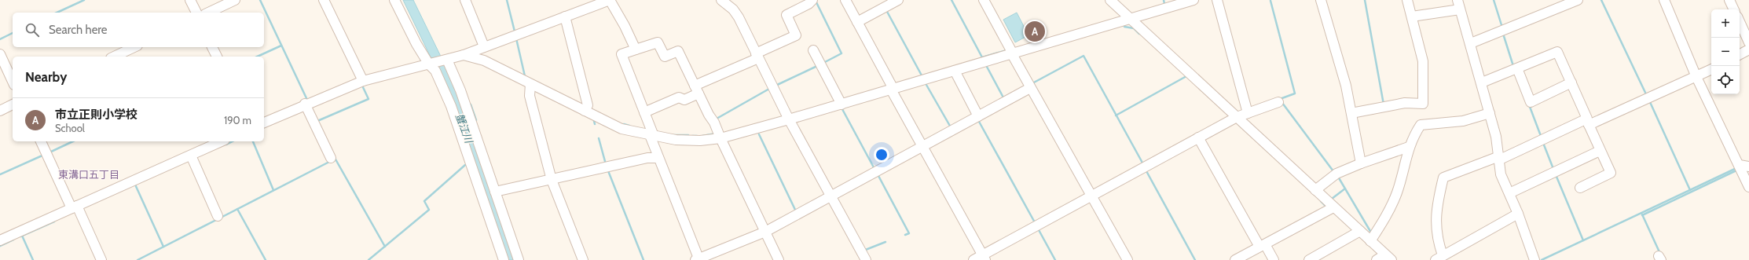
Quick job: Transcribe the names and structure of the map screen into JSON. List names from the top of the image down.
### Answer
{
  "districts": ["東溝口五丁目"],
  "water": ["蟹江川"],
  "page": {
    "map_buttons": ["+", "−"],
    "search": "Search here",
    "pins": "A",
    "heading": "Nearby",
    "list": [
      {
        "mark": "A",
        "name": "市立正則小学校",
        "note": "School",
        "value": "190 m"
      }
    ]
  }
}
